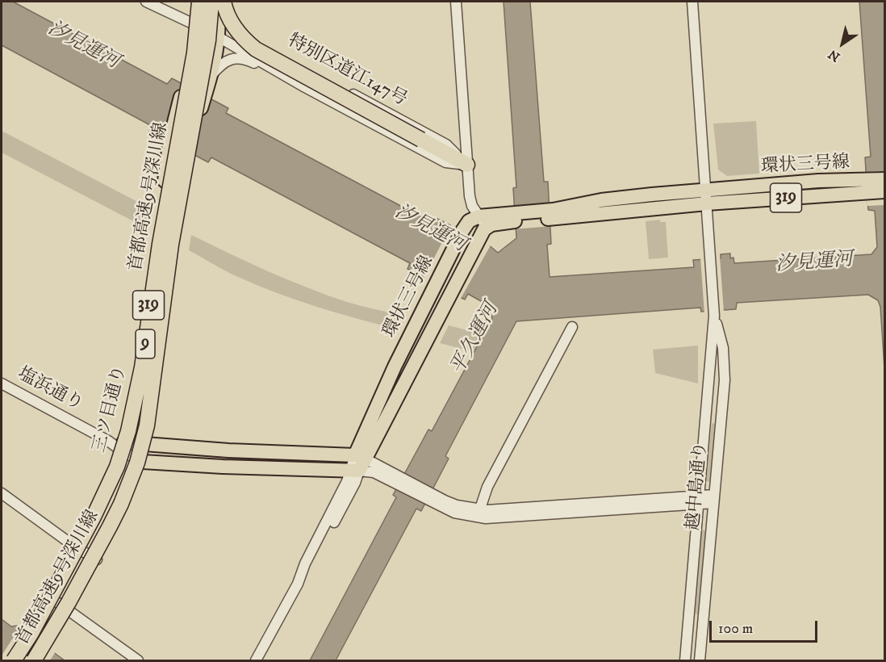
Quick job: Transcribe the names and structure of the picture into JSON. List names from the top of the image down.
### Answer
{
  "streets": {
    "highway": ["首都高速9号深川線", "9"],
    "main road": ["環状三号線", "319", "三ツ目通り"],
    "street": ["特別区道江147号", "塩浜通り", "越中島通り"]
  },
  "crossings": [
    ["特別区道江147号", "三ツ目通り"],
    ["環状三号線", "越中島通り"],
    ["首都高速9号深川線", "三ツ目通り"],
    ["塩浜通り", "三ツ目通り"]
  ],
  "water": ["汐見運河", "平久運河"],
  "scale_bar": "100 m",
  "north": "bottom left"
}
